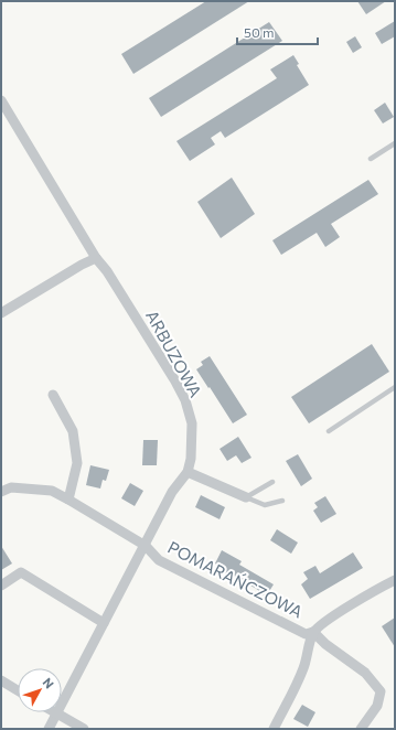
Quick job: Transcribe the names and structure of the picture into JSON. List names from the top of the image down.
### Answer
{
  "streets": {
    "street": ["ARBUZOWA", "POMARAŃCZOWA"]
  },
  "crossings": [
    ["ARBUZOWA", "POMARAŃCZOWA"]
  ],
  "scale_bar": "50 m",
  "north": "top right"
}
